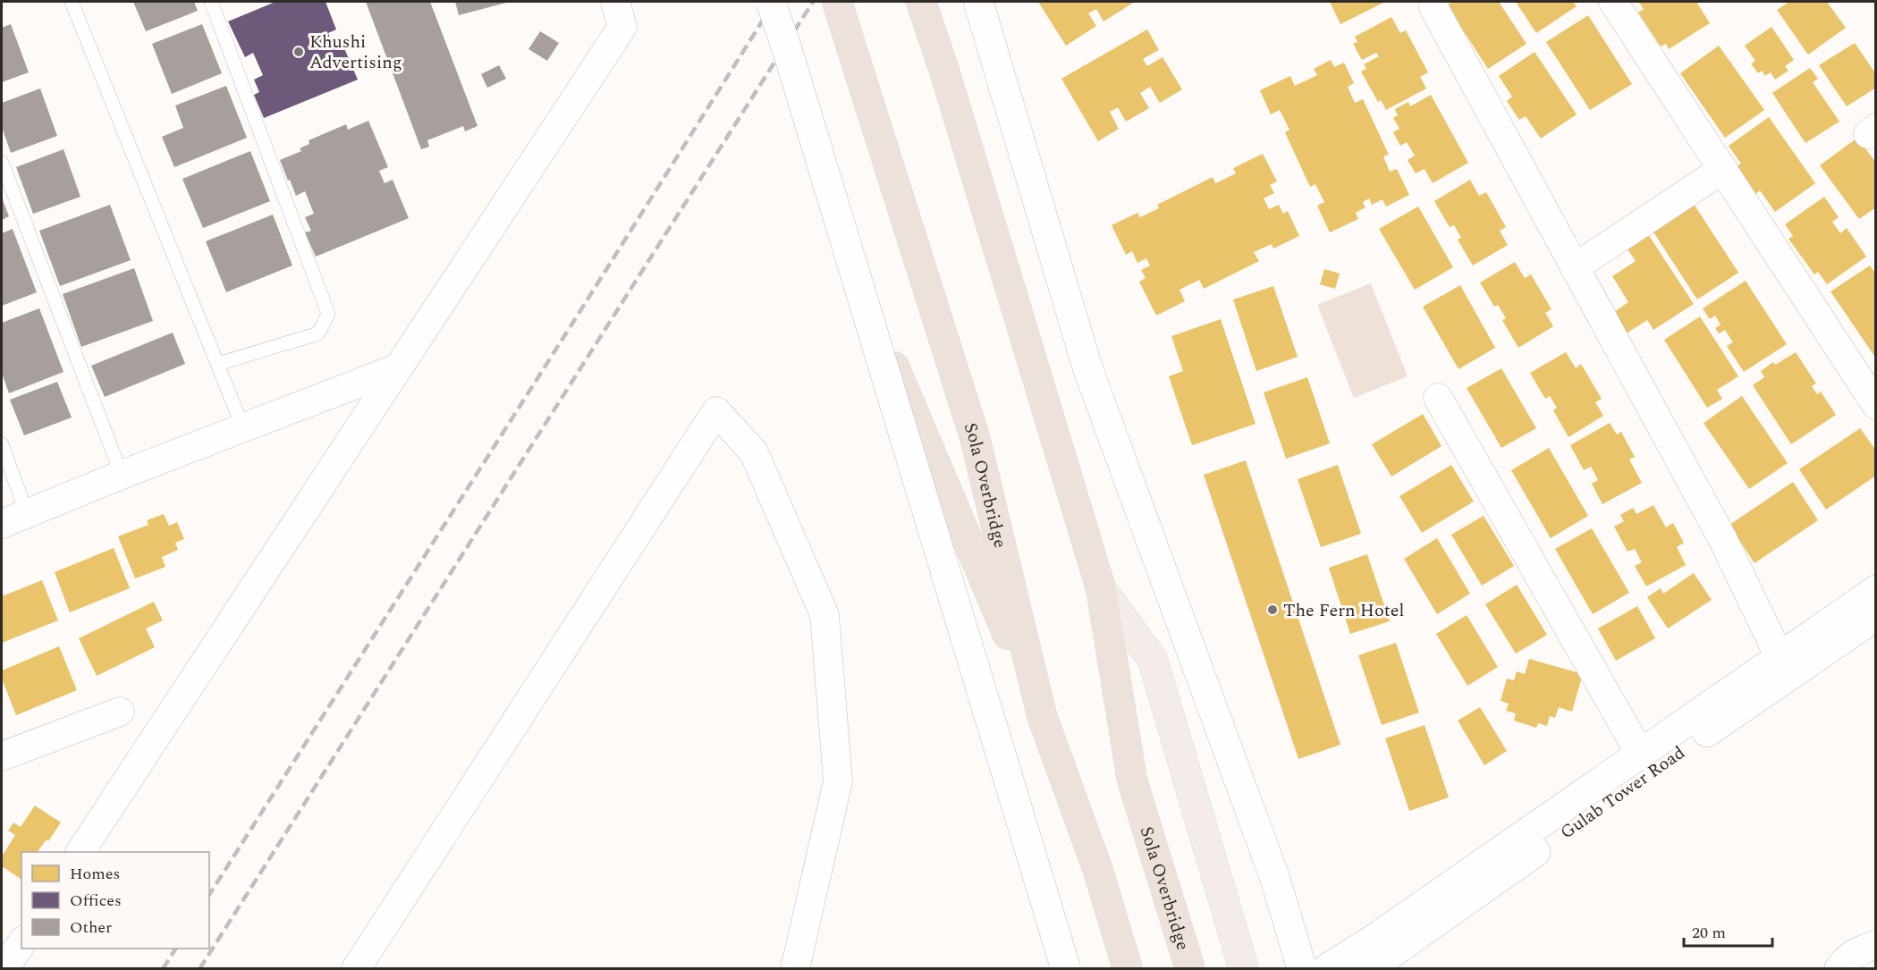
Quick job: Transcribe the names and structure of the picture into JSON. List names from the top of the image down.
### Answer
{
  "streets": {
    "highway": ["Sola Overbridge"],
    "street": ["Gulab Tower Road"]
  },
  "places": ["Khushi Advertising", "The Fern Hotel"],
  "legend": ["Homes", "Offices", "Other"],
  "scale_bar": "20 m"
}
